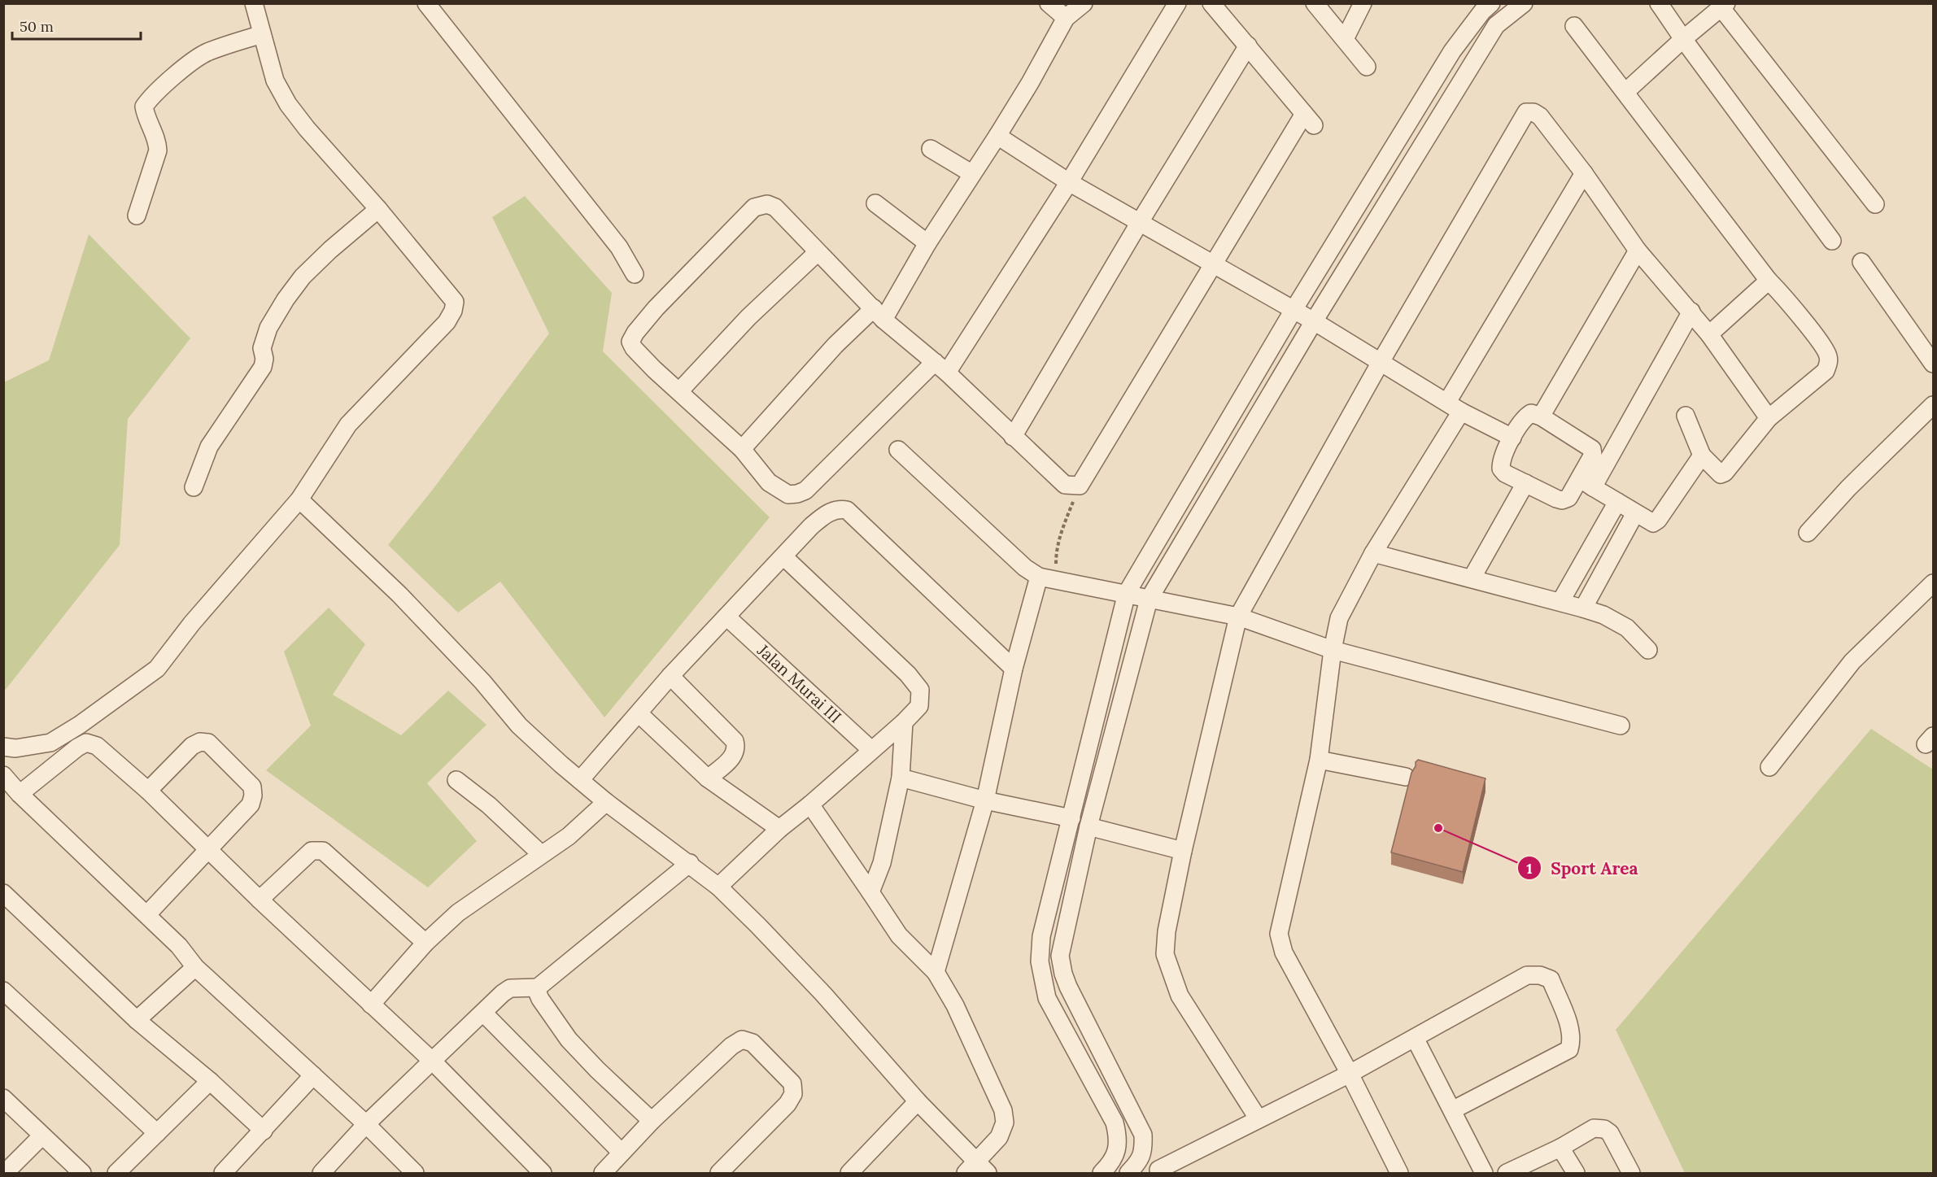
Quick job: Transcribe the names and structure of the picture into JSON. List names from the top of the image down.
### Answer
{
  "streets": {
    "street": ["Jalan Murai III"]
  },
  "places": ["Sport Area"],
  "scale_bar": "50 m"
}
